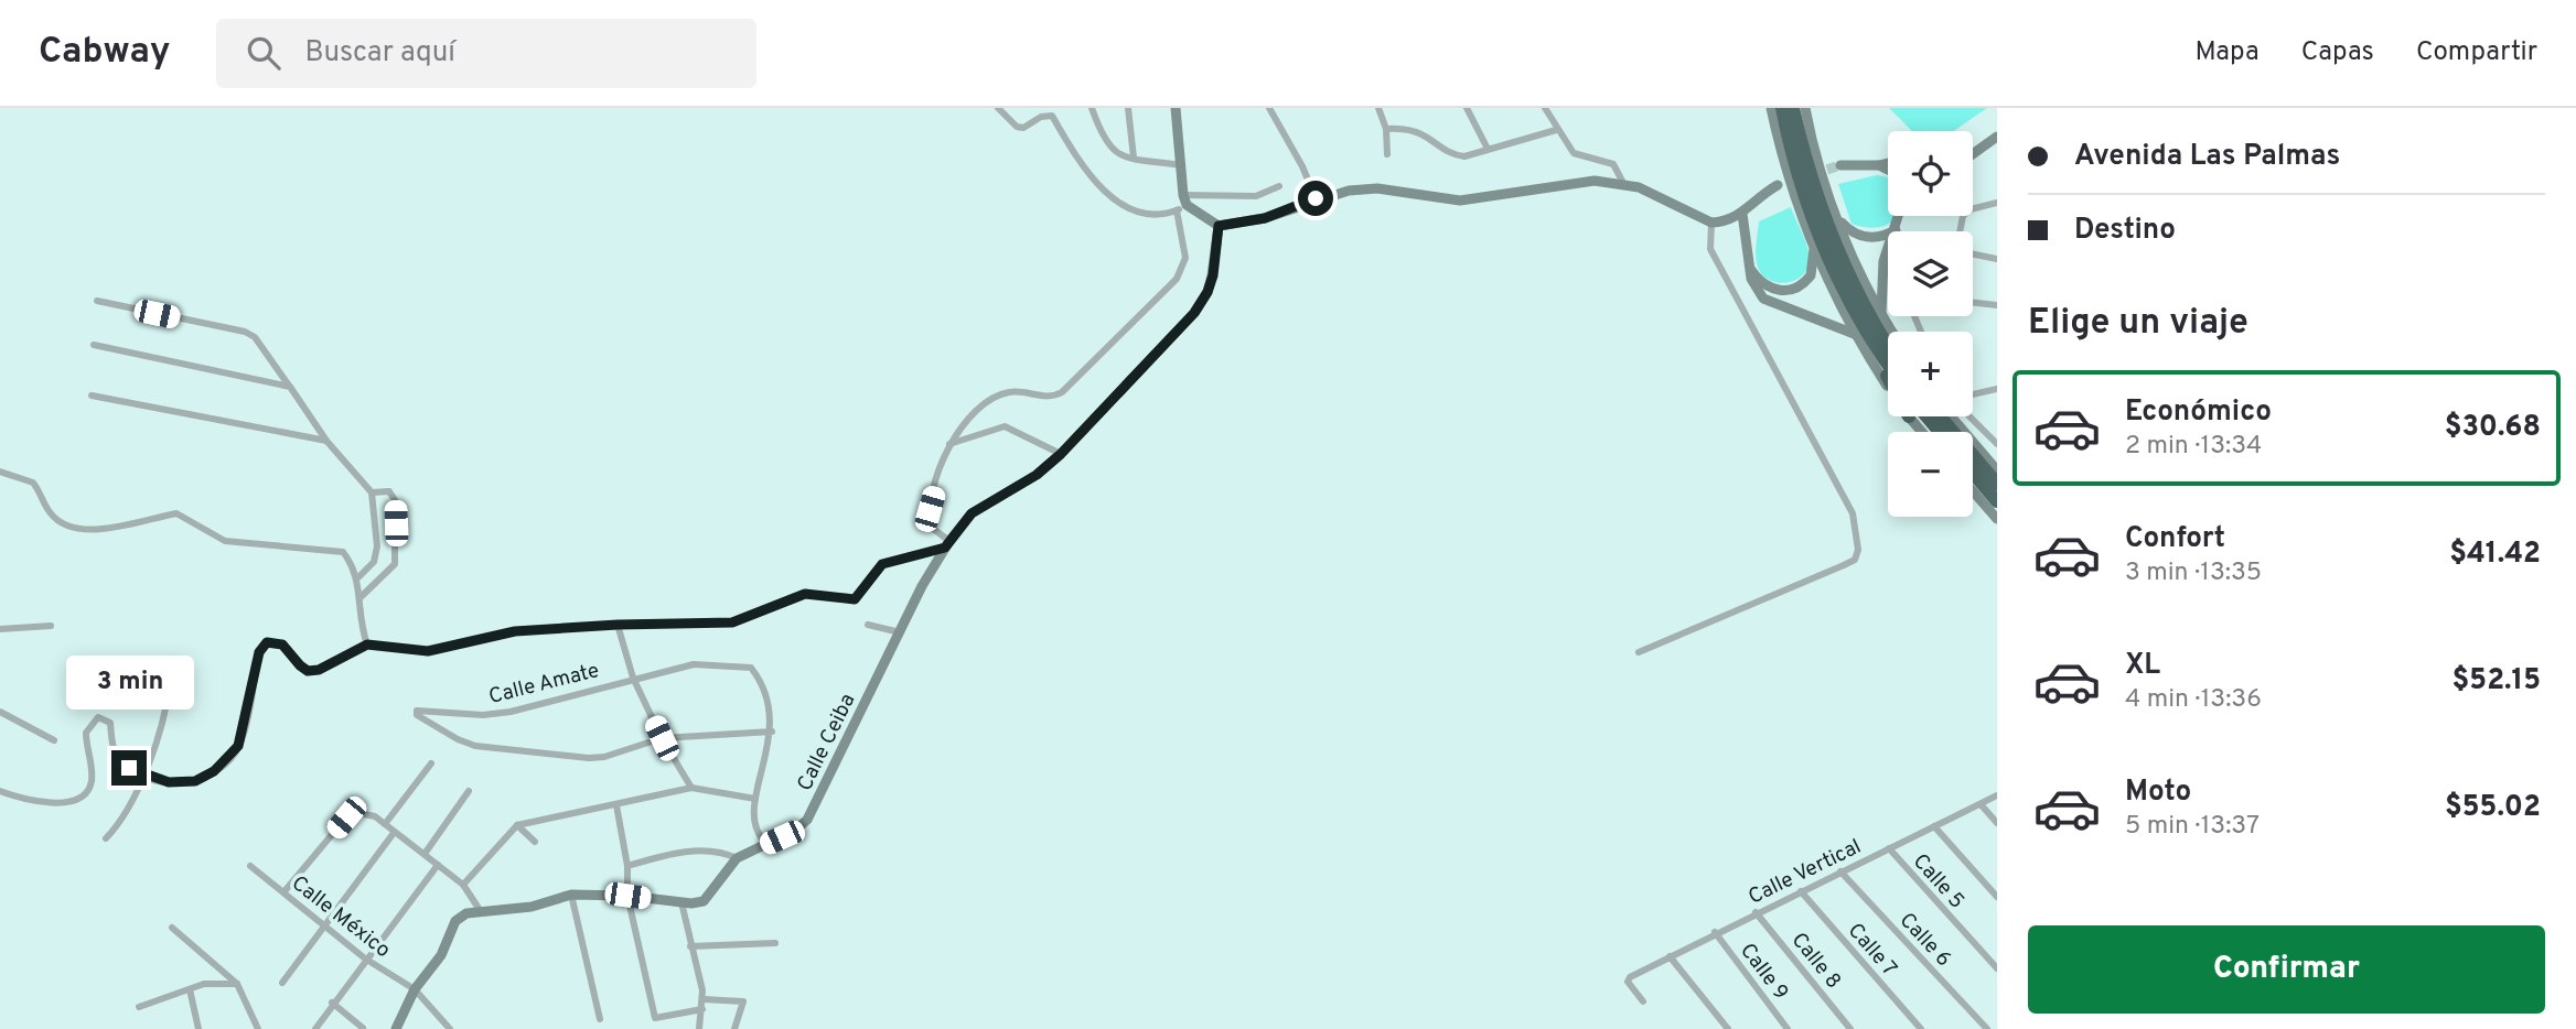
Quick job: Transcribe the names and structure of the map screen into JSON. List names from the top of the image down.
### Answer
{
  "streets": {
    "street": [
      "Calle Amate",
      "Calle Ceiba",
      "Calle Vertical",
      "Calle 5",
      "Calle México",
      "Calle 6",
      "Calle 7",
      "Calle 8",
      "Calle 9"
    ]
  },
  "crossings": [
    ["Calle Vertical", "Calle 5"],
    ["Calle Vertical", "Calle 6"],
    ["Calle Vertical", "Calle 7"],
    ["Calle Vertical", "Calle 8"],
    ["Calle Vertical", "Calle 9"]
  ],
  "page": {
    "header": "Cabway",
    "search": "Buscar aquí",
    "nav": ["Mapa", "Capas", "Compartir"],
    "banner": ["Avenida Las Palmas", "Destino"],
    "map_buttons": ["+", "−"],
    "heading": "Elige un viaje",
    "list": [
      {
        "name": "Económico",
        "note": "2 min · 13:34",
        "value": "$30.68"
      },
      {
        "name": "Confort",
        "note": "3 min · 13:35",
        "value": "$41.42"
      },
      {
        "name": "XL",
        "note": "4 min · 13:36",
        "value": "$52.15"
      },
      {
        "name": "Moto",
        "note": "5 min · 13:37",
        "value": "$55.02"
      }
    ],
    "bubble": "3 min",
    "buttons": "Confirmar"
  }
}
